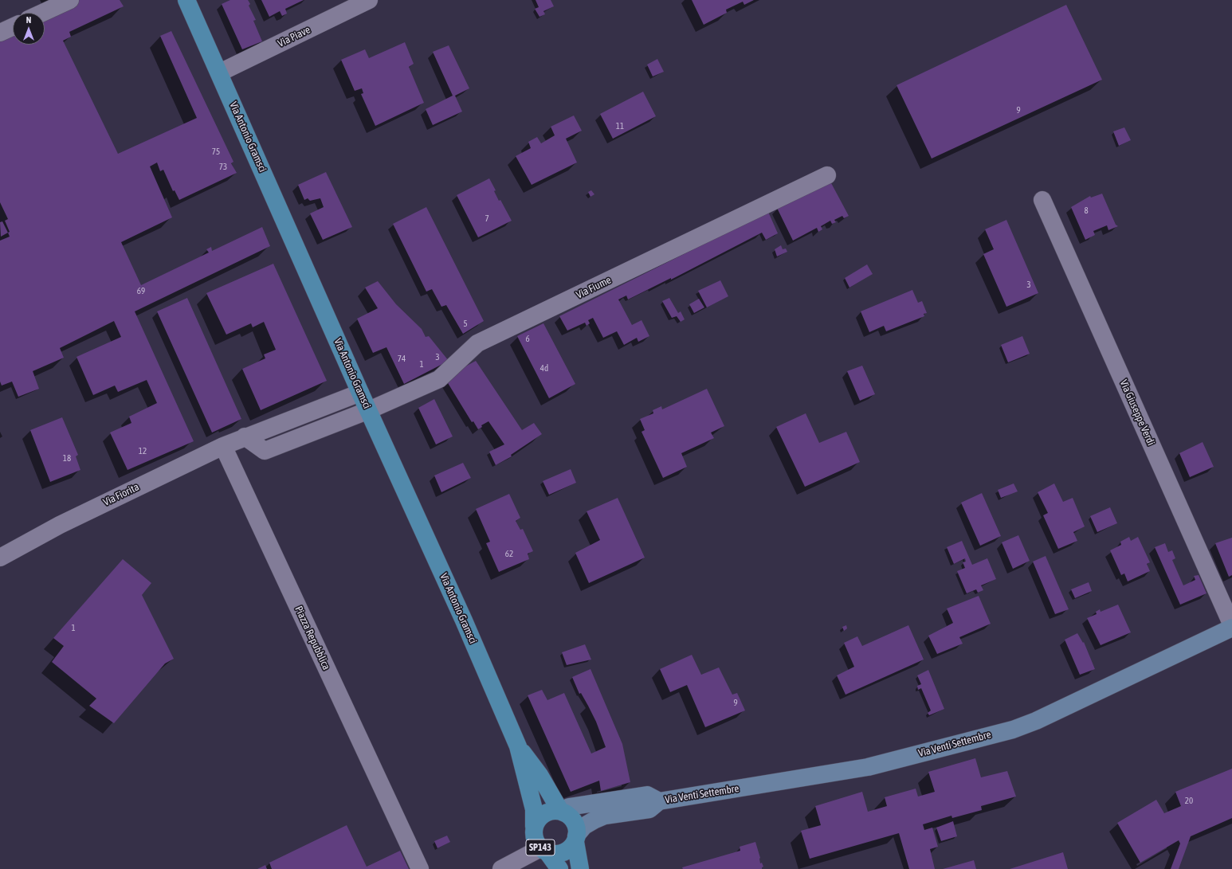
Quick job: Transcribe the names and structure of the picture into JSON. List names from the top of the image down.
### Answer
{
  "streets": {
    "main road": ["Via Antonio Gramsci", "SP143"],
    "street": [
      "Via Piave",
      "Via Fiume",
      "Via Giuseppe Verdi",
      "Via Fiorita",
      "Piazza Repubblica",
      "Via Venti Settembre"
    ]
  },
  "crossings": [
    ["Via Piave", "Via Antonio Gramsci"],
    ["Via Antonio Gramsci", "Via Fiume"],
    ["Via Antonio Gramsci", "Via Fiorita"],
    ["Via Antonio Gramsci", "Via Venti Settembre"],
    ["Via Antonio Gramsci", "SP143"],
    ["Via Fiorita", "Piazza Repubblica"],
    ["Via Venti Settembre", "SP143"]
  ],
  "house_numbers": [
    "9",
    "11",
    "75",
    "73",
    "8",
    "7",
    "3",
    "69",
    "5",
    "6",
    "3",
    "74",
    "1",
    "4d",
    "12",
    "18",
    "62",
    "1",
    "9",
    "20"
  ],
  "north": "top"
}
